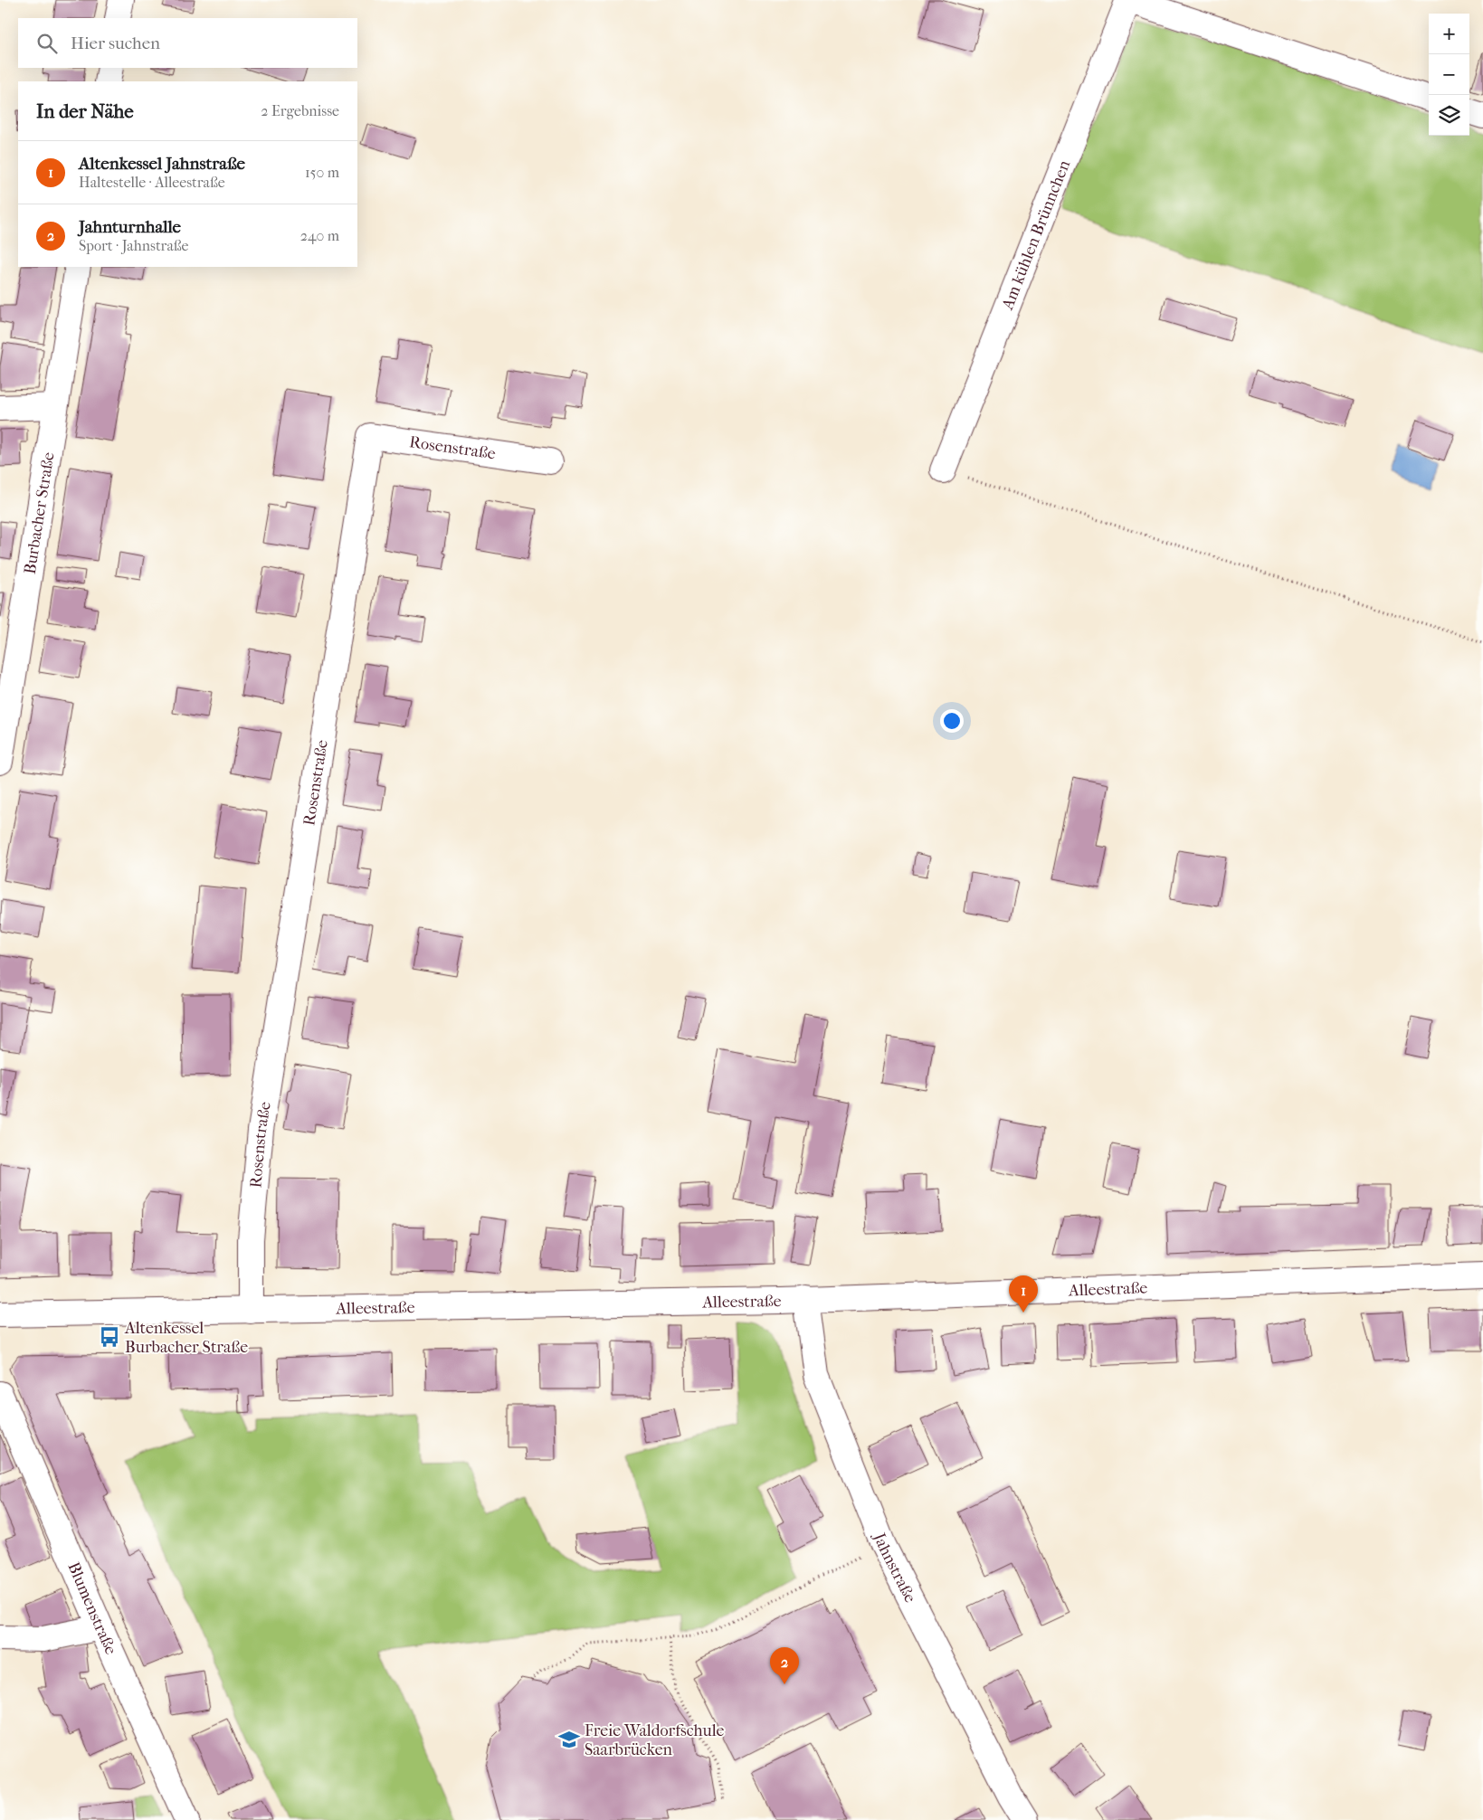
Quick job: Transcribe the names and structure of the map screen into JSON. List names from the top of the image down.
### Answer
{
  "streets": {
    "street": [
      "Am kühlen Brünnchen",
      "Rosenstraße",
      "Burbacher Straße",
      "Alleestraße",
      "Jahnstraße",
      "Blumenstraße"
    ]
  },
  "crossings": [
    ["Rosenstraße", "Alleestraße"],
    ["Alleestraße", "Jahnstraße"]
  ],
  "places": {
    "bus stop": ["Altenkessel Burbacher Straße"],
    "school or university": ["Freie Waldorfschule Saarbrücken"]
  },
  "page": {
    "map_buttons": ["+", "−"],
    "search": "Hier suchen",
    "heading": ["In der Nähe", "2 Ergebnisse"],
    "list": [
      {
        "mark": "1",
        "name": "Altenkessel Jahnstraße",
        "note": "Haltestelle · Alleestraße",
        "value": "150 m"
      },
      {
        "mark": "2",
        "name": "Jahnturnhalle",
        "note": "Sport · Jahnstraße",
        "value": "240 m"
      }
    ],
    "pins": ["1", "2"]
  }
}
